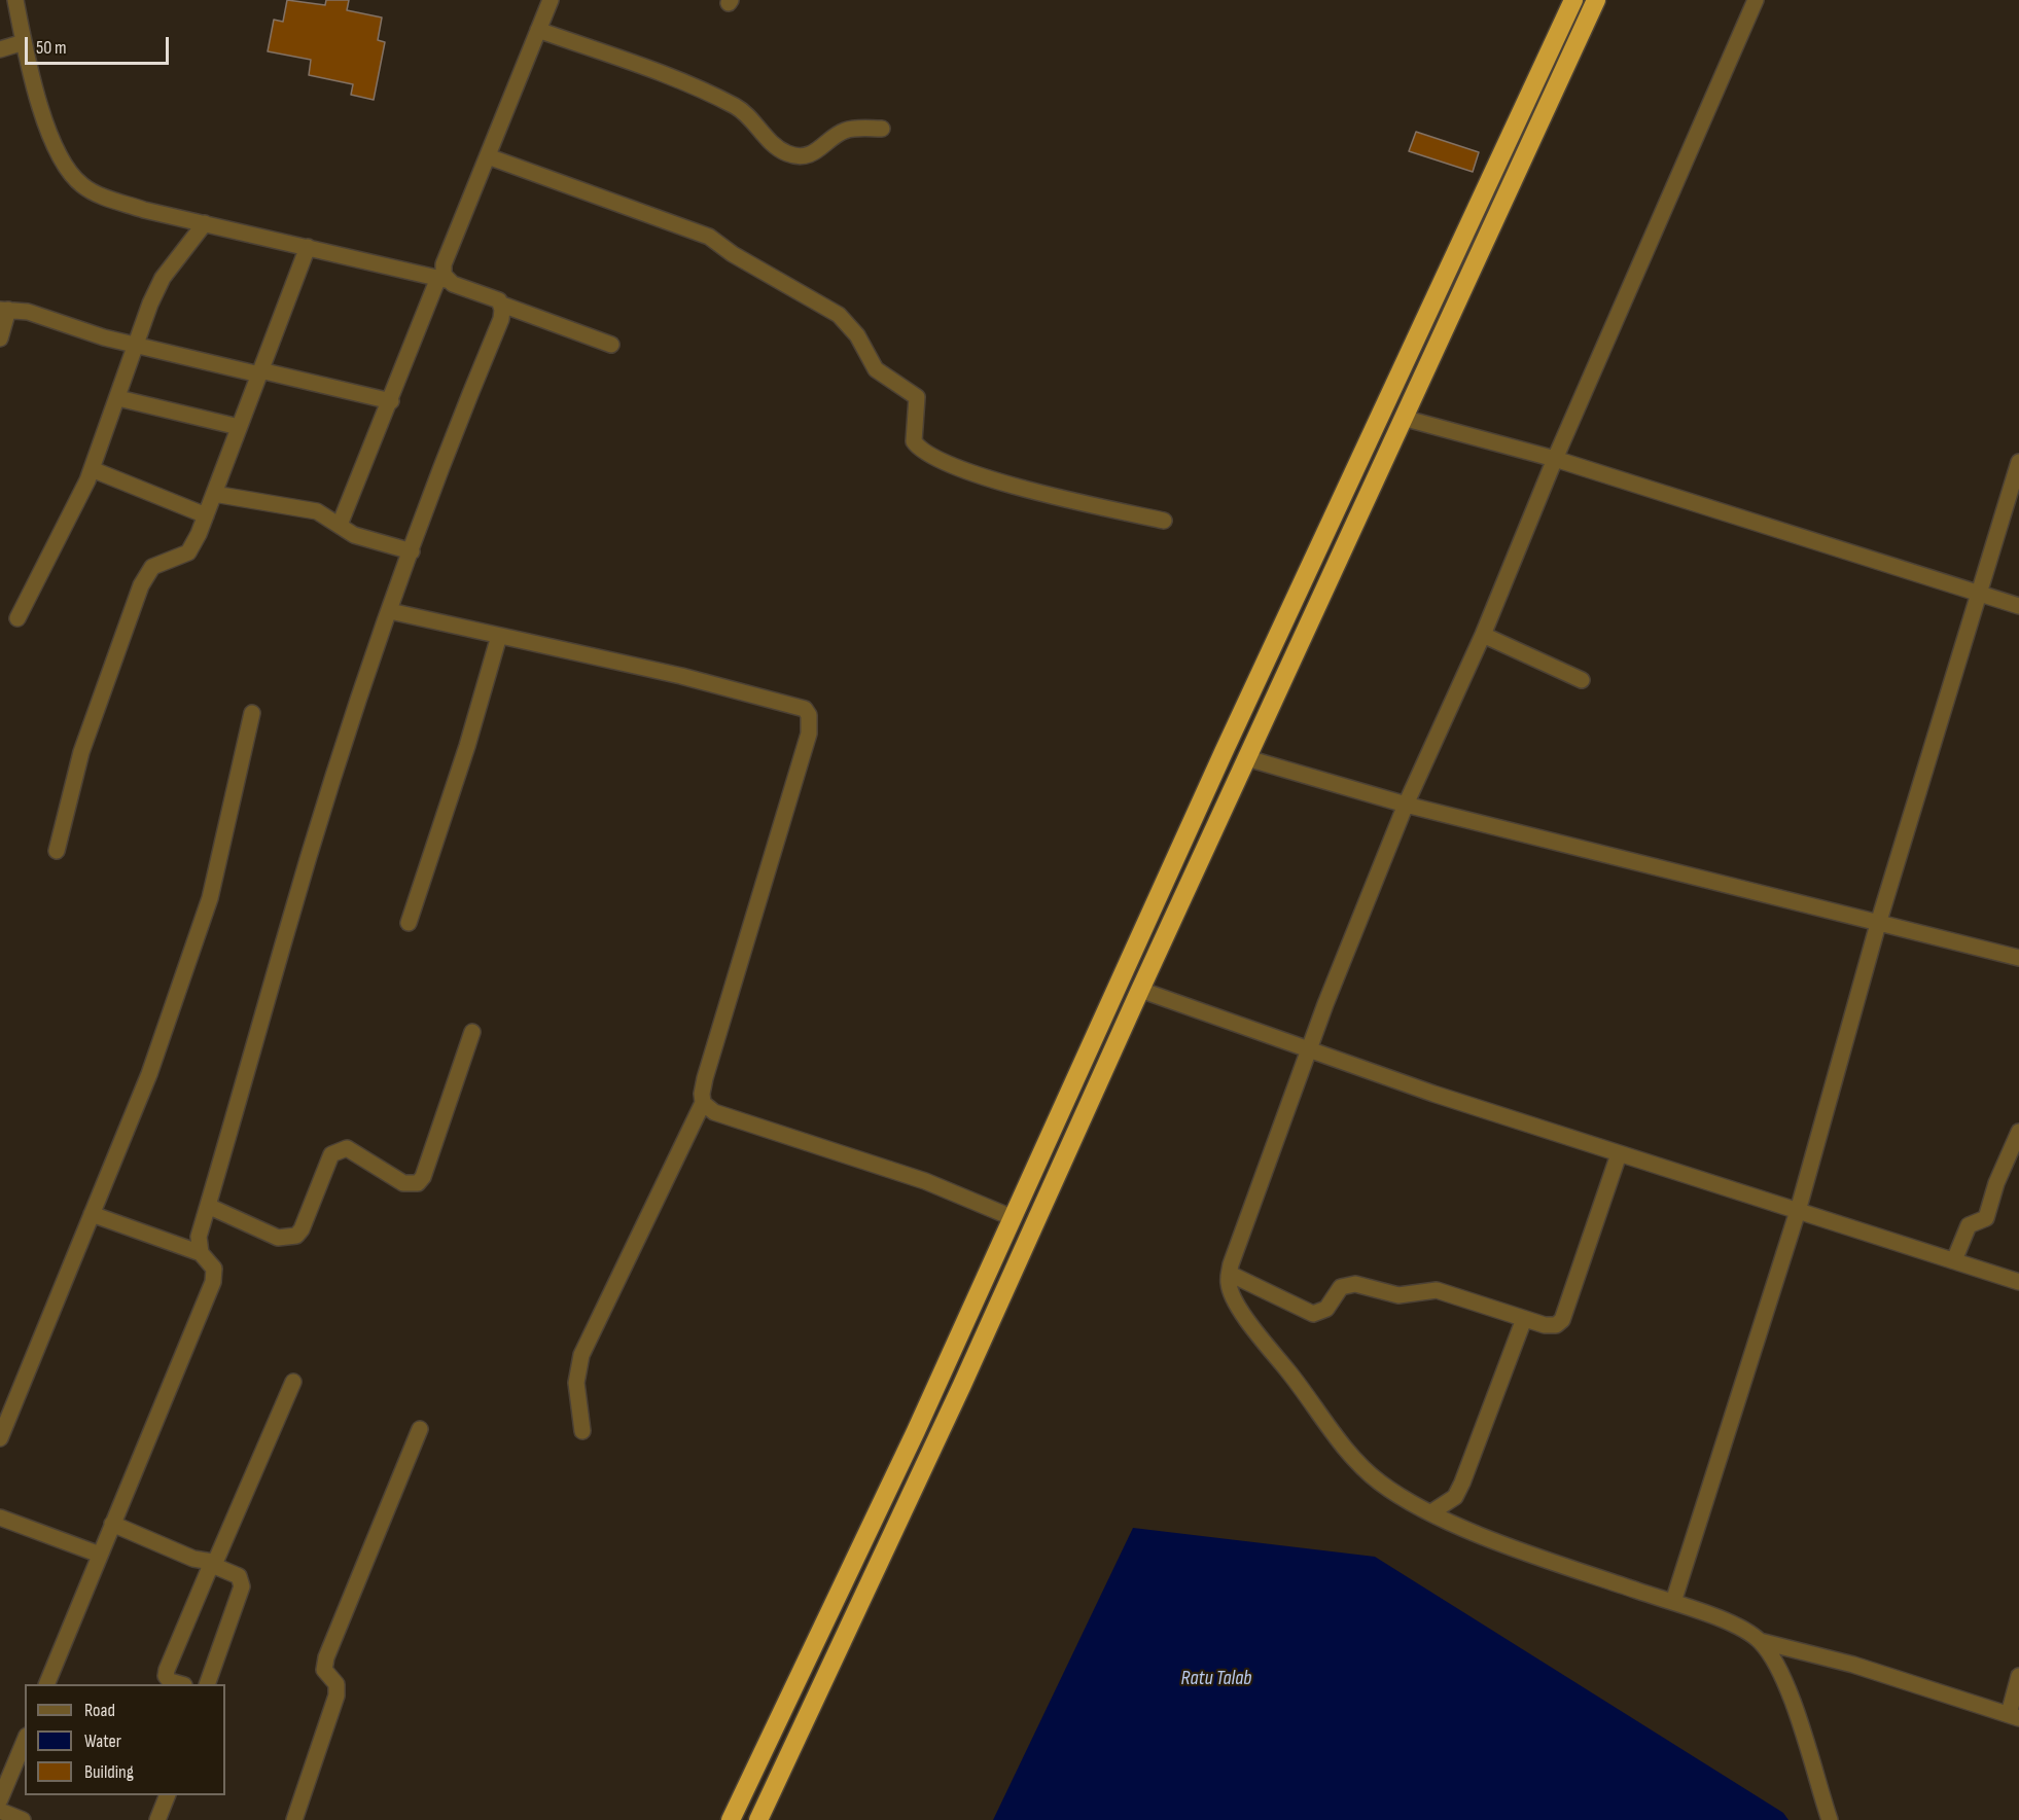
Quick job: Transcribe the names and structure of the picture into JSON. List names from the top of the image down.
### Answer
{
  "water": ["Ratu Talab"],
  "legend": ["Road", "Water", "Building"],
  "scale_bar": "50 m"
}
